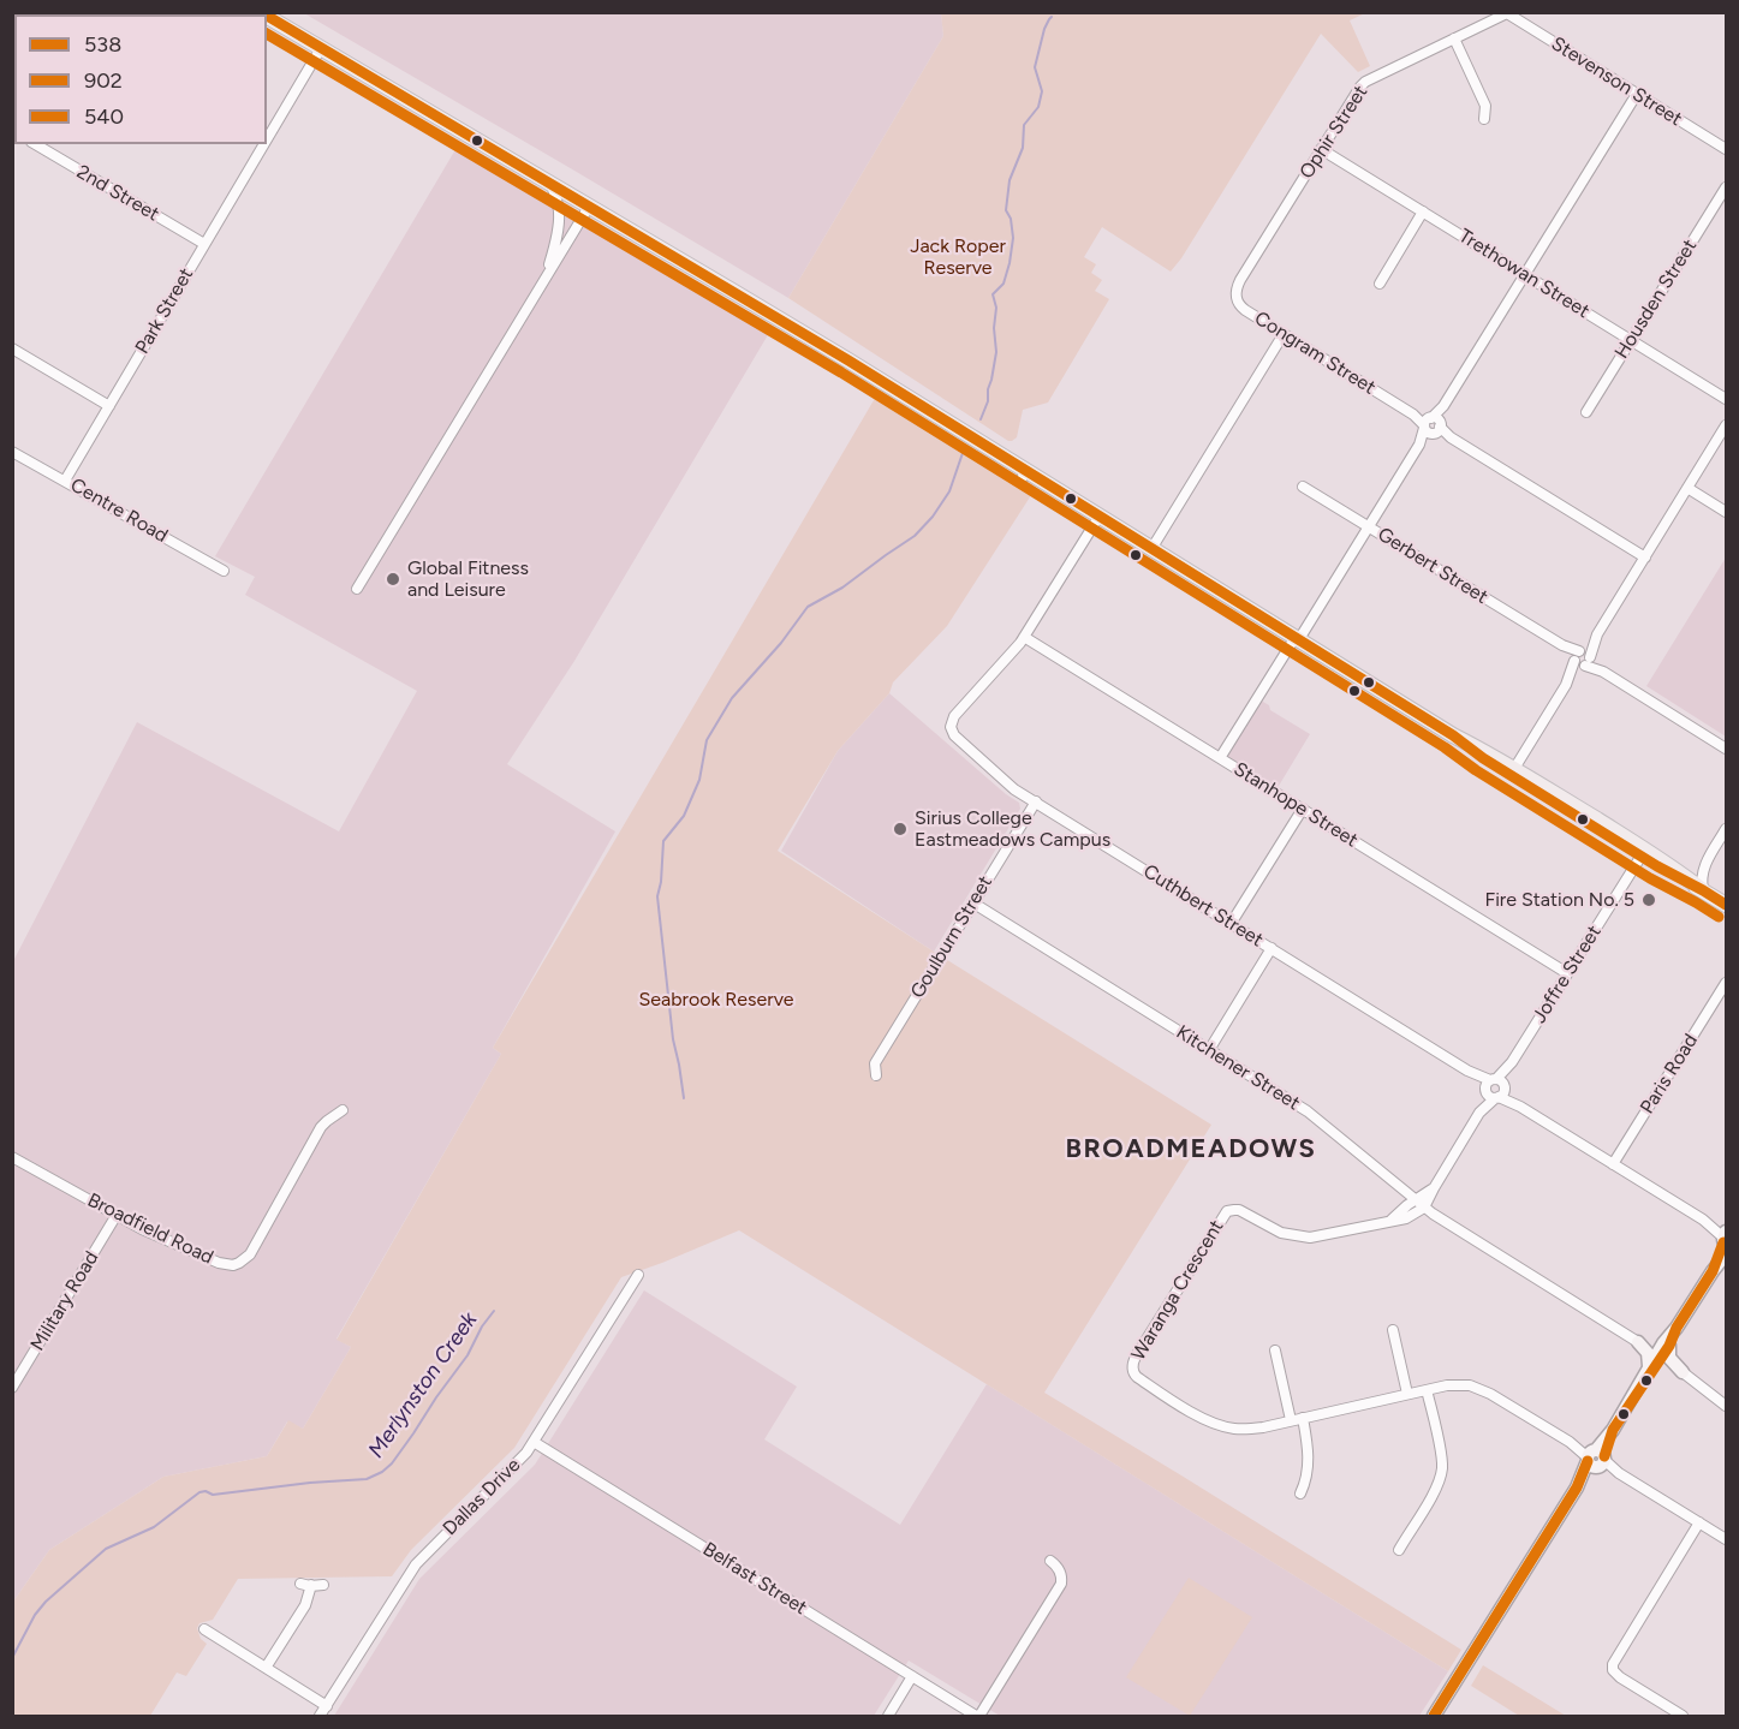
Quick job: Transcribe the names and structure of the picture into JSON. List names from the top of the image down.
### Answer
{
  "streets": {
    "street": [
      "Stevenson Street",
      "Ophir Street",
      "2nd Street",
      "Trethowan Street",
      "Housden Street",
      "Park Street",
      "Congram Street",
      "Centre Road",
      "Gerbert Street",
      "Stanhope Street",
      "Cuthbert Street",
      "Goulburn Street",
      "Joffre Street",
      "Kitchener Street",
      "Paris Road",
      "Broadfield Road",
      "Waranga Crescent",
      "Military Road",
      "Dallas Drive",
      "Belfast Street"
    ]
  },
  "crossings": [
    ["Stevenson Street", "Ophir Street"],
    ["Ophir Street", "Trethowan Street"],
    ["Ophir Street", "Congram Street"],
    ["2nd Street", "Park Street"],
    ["Trethowan Street", "Housden Street"],
    ["Park Street", "Centre Road"],
    ["Stanhope Street", "Cuthbert Street"],
    ["Stanhope Street", "Joffre Street"],
    ["Cuthbert Street", "Goulburn Street"],
    ["Cuthbert Street", "Joffre Street"],
    ["Cuthbert Street", "Paris Road"],
    ["Goulburn Street", "Kitchener Street"],
    ["Joffre Street", "Kitchener Street"],
    ["Joffre Street", "Waranga Crescent"],
    ["Kitchener Street", "Waranga Crescent"],
    ["Broadfield Road", "Military Road"],
    ["Dallas Drive", "Belfast Street"]
  ],
  "districts": ["BROADMEADOWS"],
  "water": ["Merlynston Creek"],
  "parks": ["Jack Roper Reserve", "Seabrook Reserve"],
  "places": ["Global Fitness and Leisure", "Sirius College Eastmeadows Campus", "Fire Station No. 5"],
  "lines": ["transit line 538", "transit line 902", "transit line 540"],
  "legend": ["538", "902", "540"]
}
